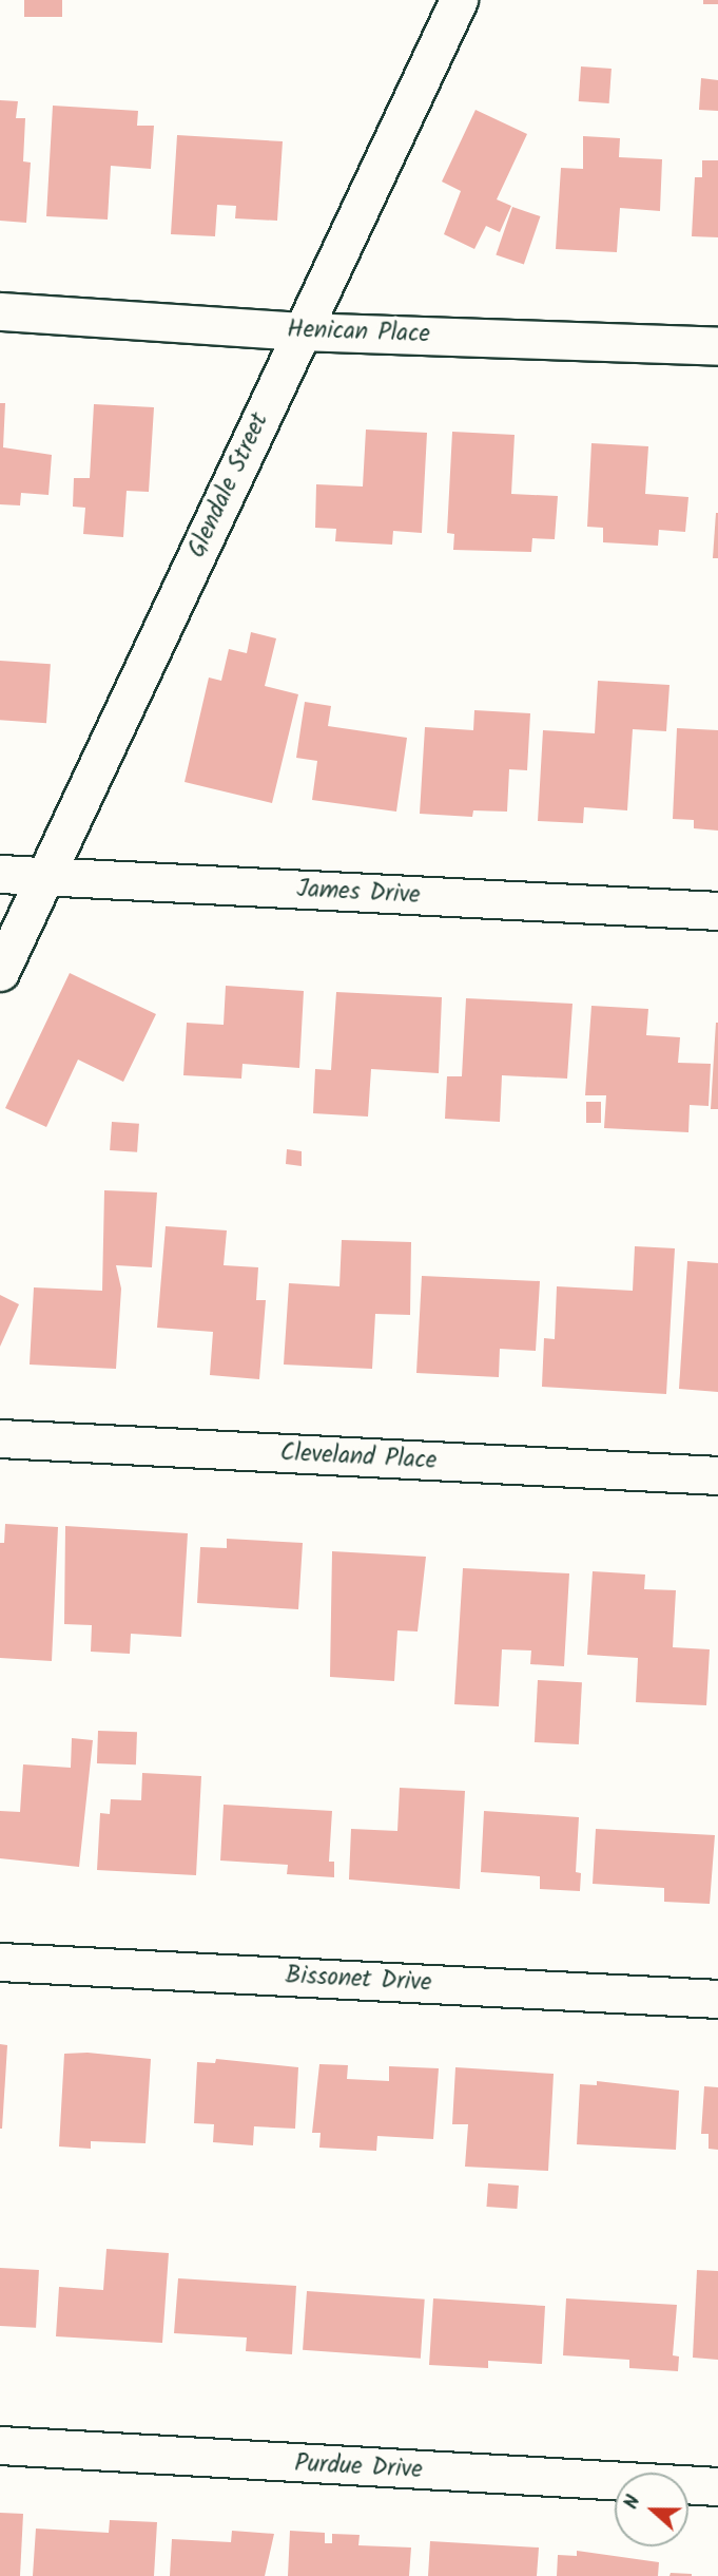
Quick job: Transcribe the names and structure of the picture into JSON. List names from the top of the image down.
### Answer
{
  "streets": {
    "street": [
      "Henican Place",
      "Glendale Street",
      "James Drive",
      "Cleveland Place",
      "Bissonet Drive",
      "Purdue Drive"
    ]
  },
  "crossings": [
    ["Henican Place", "Glendale Street"],
    ["Glendale Street", "James Drive"]
  ],
  "north": "left"
}
